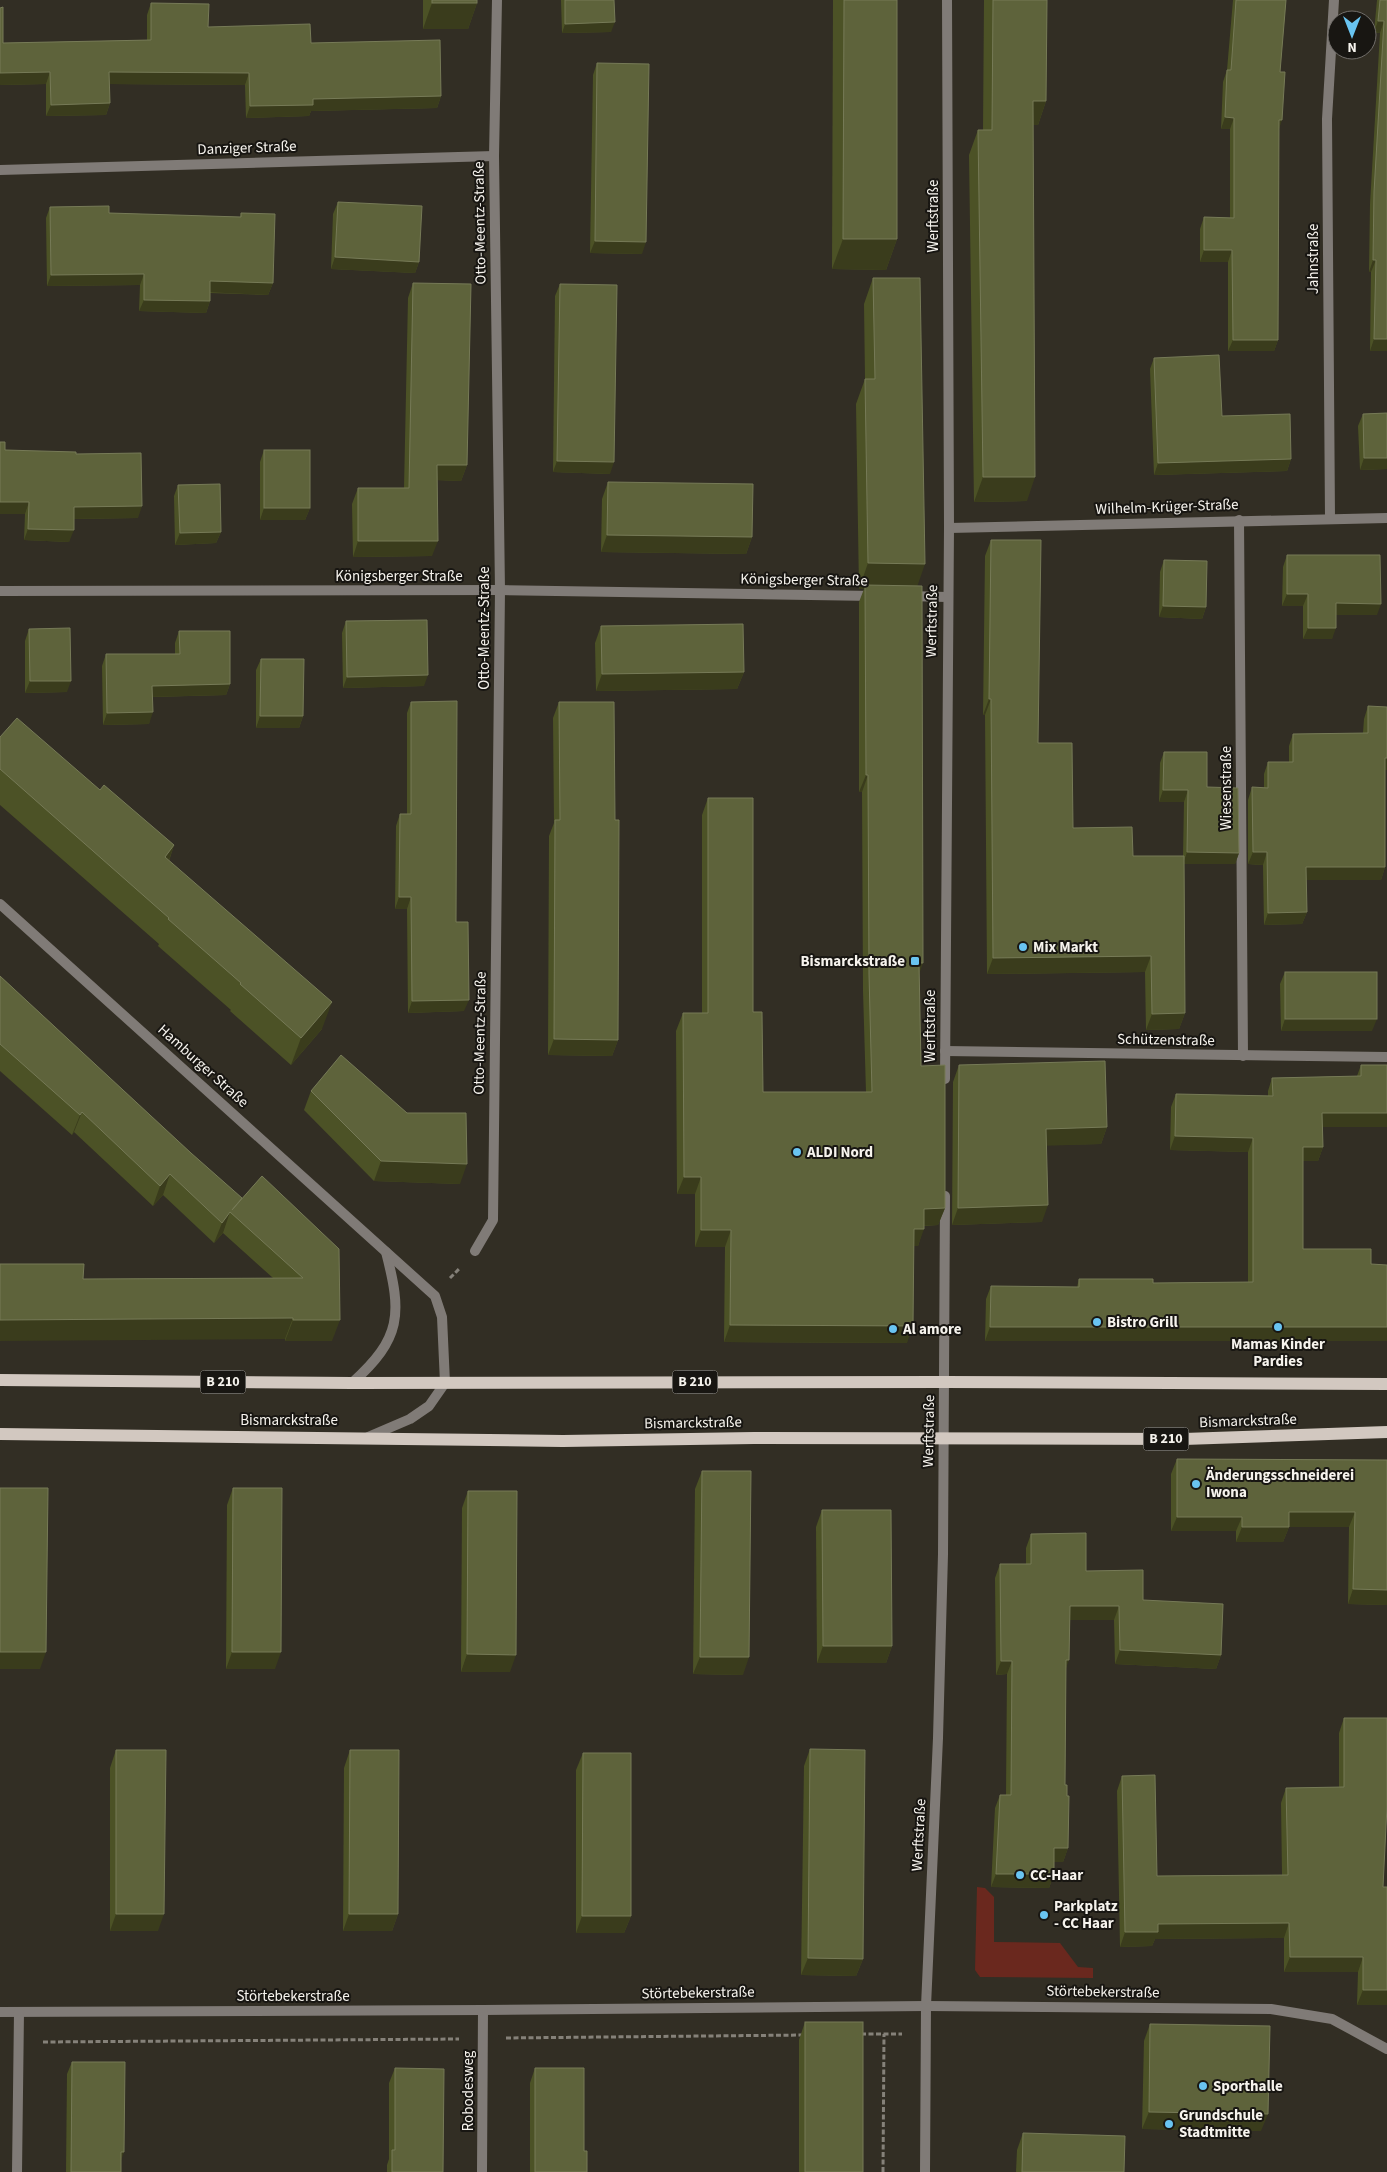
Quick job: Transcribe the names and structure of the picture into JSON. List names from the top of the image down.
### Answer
{
  "streets": {
    "main road": ["B 210", "Bismarckstraße"],
    "street": [
      "Danziger Straße",
      "Werftstraße",
      "Otto-Meentz-Straße",
      "Jahnstraße",
      "Wilhelm-Krüger-Straße",
      "Königsberger Straße",
      "Wiesenstraße",
      "Schützenstraße",
      "Hamburger Straße",
      "Störtebekerstraße",
      "Robodesweg"
    ]
  },
  "crossings": [
    ["Danziger Straße", "Otto-Meentz-Straße"],
    ["Werftstraße", "Wilhelm-Krüger-Straße"],
    ["Werftstraße", "Königsberger Straße"],
    ["Werftstraße", "Schützenstraße"],
    ["Werftstraße", "B 210"],
    ["Werftstraße", "Bismarckstraße"],
    ["Werftstraße", "Störtebekerstraße"],
    ["Otto-Meentz-Straße", "Königsberger Straße"],
    ["Jahnstraße", "Wilhelm-Krüger-Straße"],
    ["Wilhelm-Krüger-Straße", "Wiesenstraße"],
    ["Wiesenstraße", "Schützenstraße"],
    ["Hamburger Straße", "B 210"],
    ["Störtebekerstraße", "Robodesweg"]
  ],
  "places": {
    "other": [
      "Mix Markt",
      "ALDI Nord",
      "Bistro Grill",
      "Mamas Kinder Pardies",
      "Al amore",
      "Änderungsschneiderei Iwona",
      "CC-Haar",
      "Parkplatz - CC Haar",
      "Sporthalle",
      "Grundschule Stadtmitte"
    ],
    "transit": ["Bismarckstraße"]
  },
  "north": "bottom"
}
